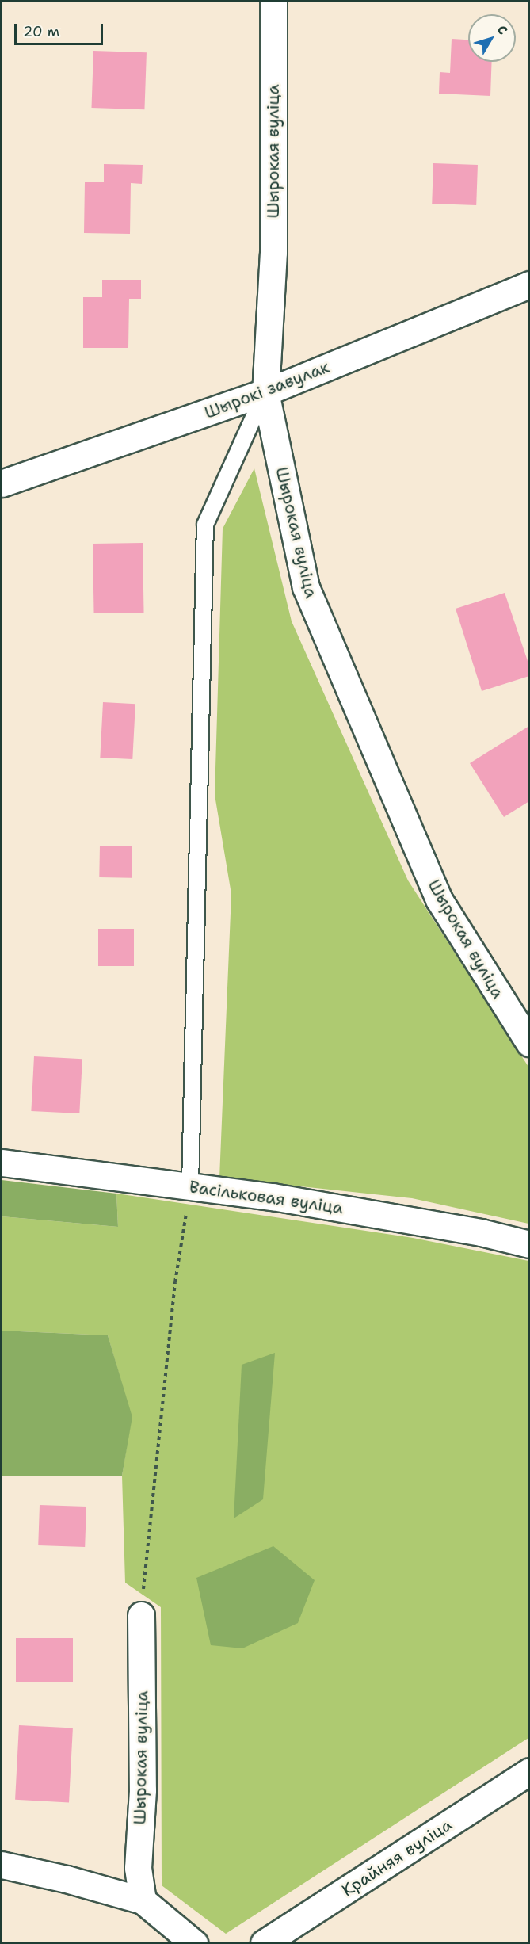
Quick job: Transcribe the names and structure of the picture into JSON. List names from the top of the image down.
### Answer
{
  "streets": {
    "street": [
      "Шырокая вуліца",
      "Шырокі завулак",
      "Васільковая вуліца",
      "Крайняя вуліца"
    ]
  },
  "crossings": [
    ["Шырокая вуліца", "Шырокі завулак"]
  ],
  "scale_bar": "20 m",
  "north": "top right"
}
